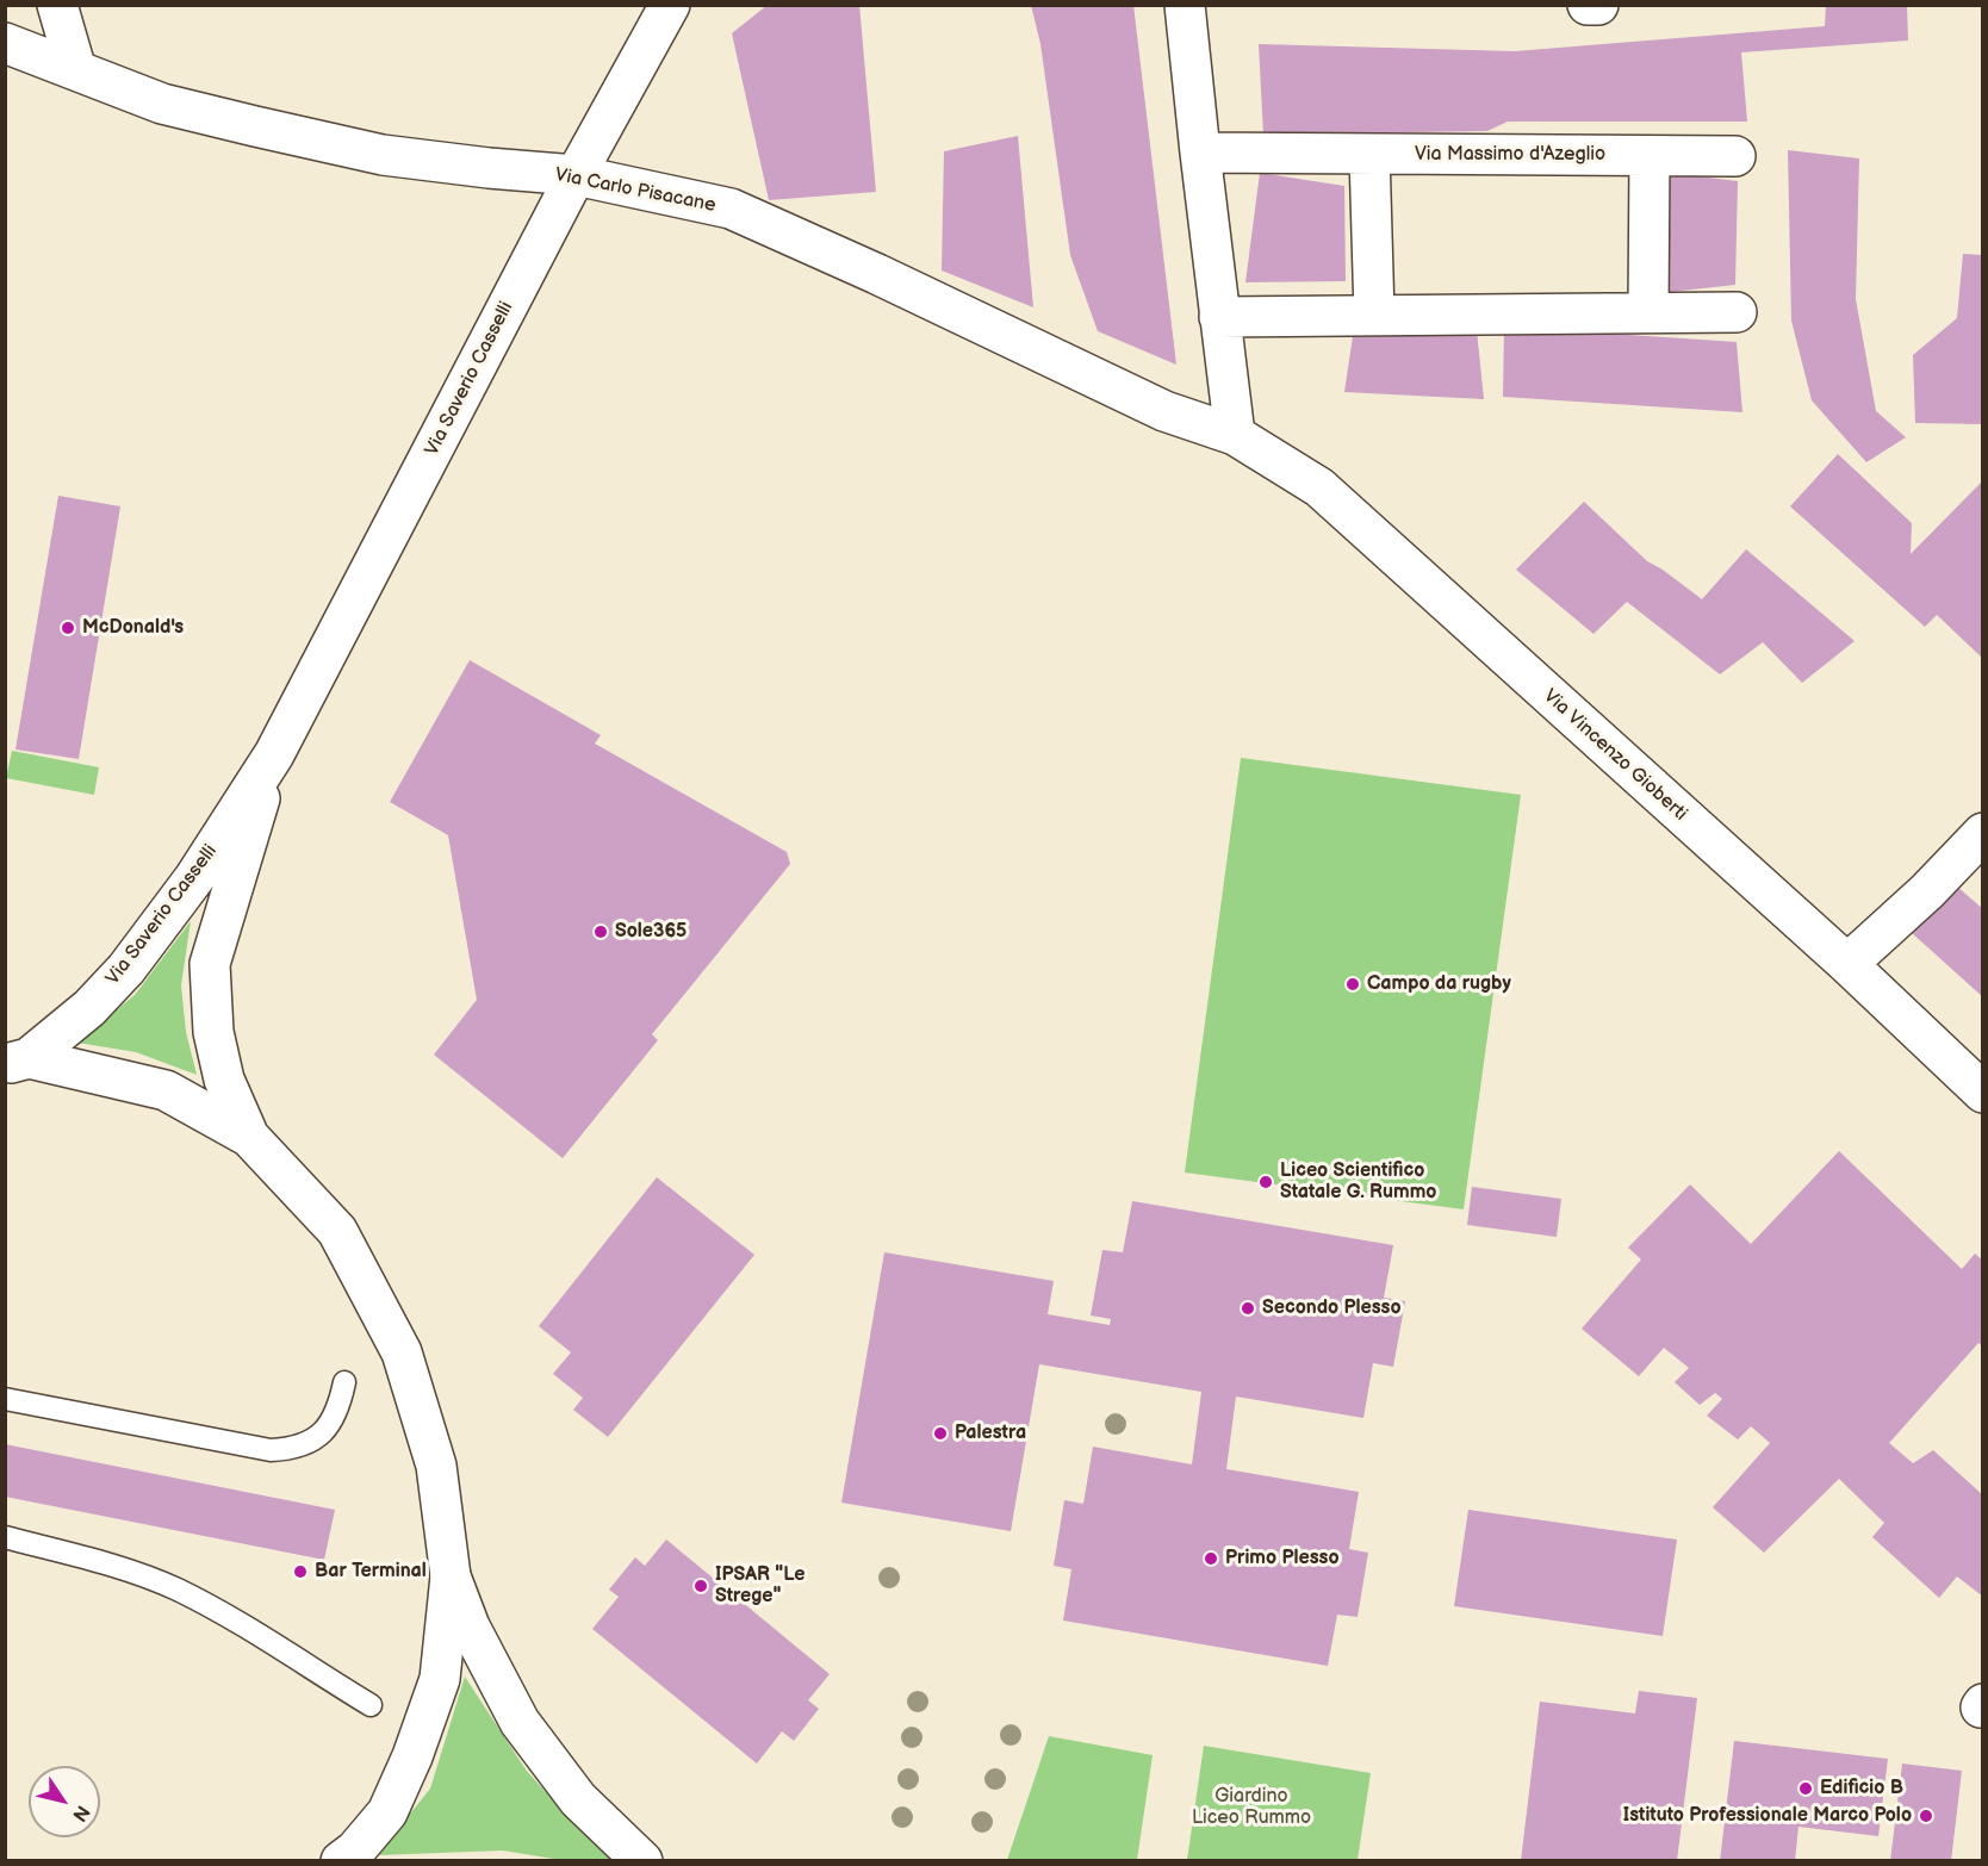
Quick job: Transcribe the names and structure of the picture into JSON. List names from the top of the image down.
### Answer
{
  "streets": {
    "street": [
      "Via Massimo d'Azeglio",
      "Via Carlo Pisacane",
      "Via Saverio Casselli",
      "Via Vincenzo Gioberti"
    ]
  },
  "crossings": [
    ["Via Carlo Pisacane", "Via Saverio Casselli"],
    ["Via Carlo Pisacane", "Via Vincenzo Gioberti"]
  ],
  "parks": ["Giardino Liceo Rummo"],
  "places": [
    "McDonald's",
    "Sole365",
    "Campo da rugby",
    "Liceo Scientifico Statale G. Rummo",
    "Secondo Plesso",
    "Palestra",
    "Primo Plesso",
    "Bar Terminal",
    "IPSAR \"Le Strege\"",
    "Edificio B",
    "Istituto Professionale Marco Polo"
  ],
  "north": "bottom right"
}
